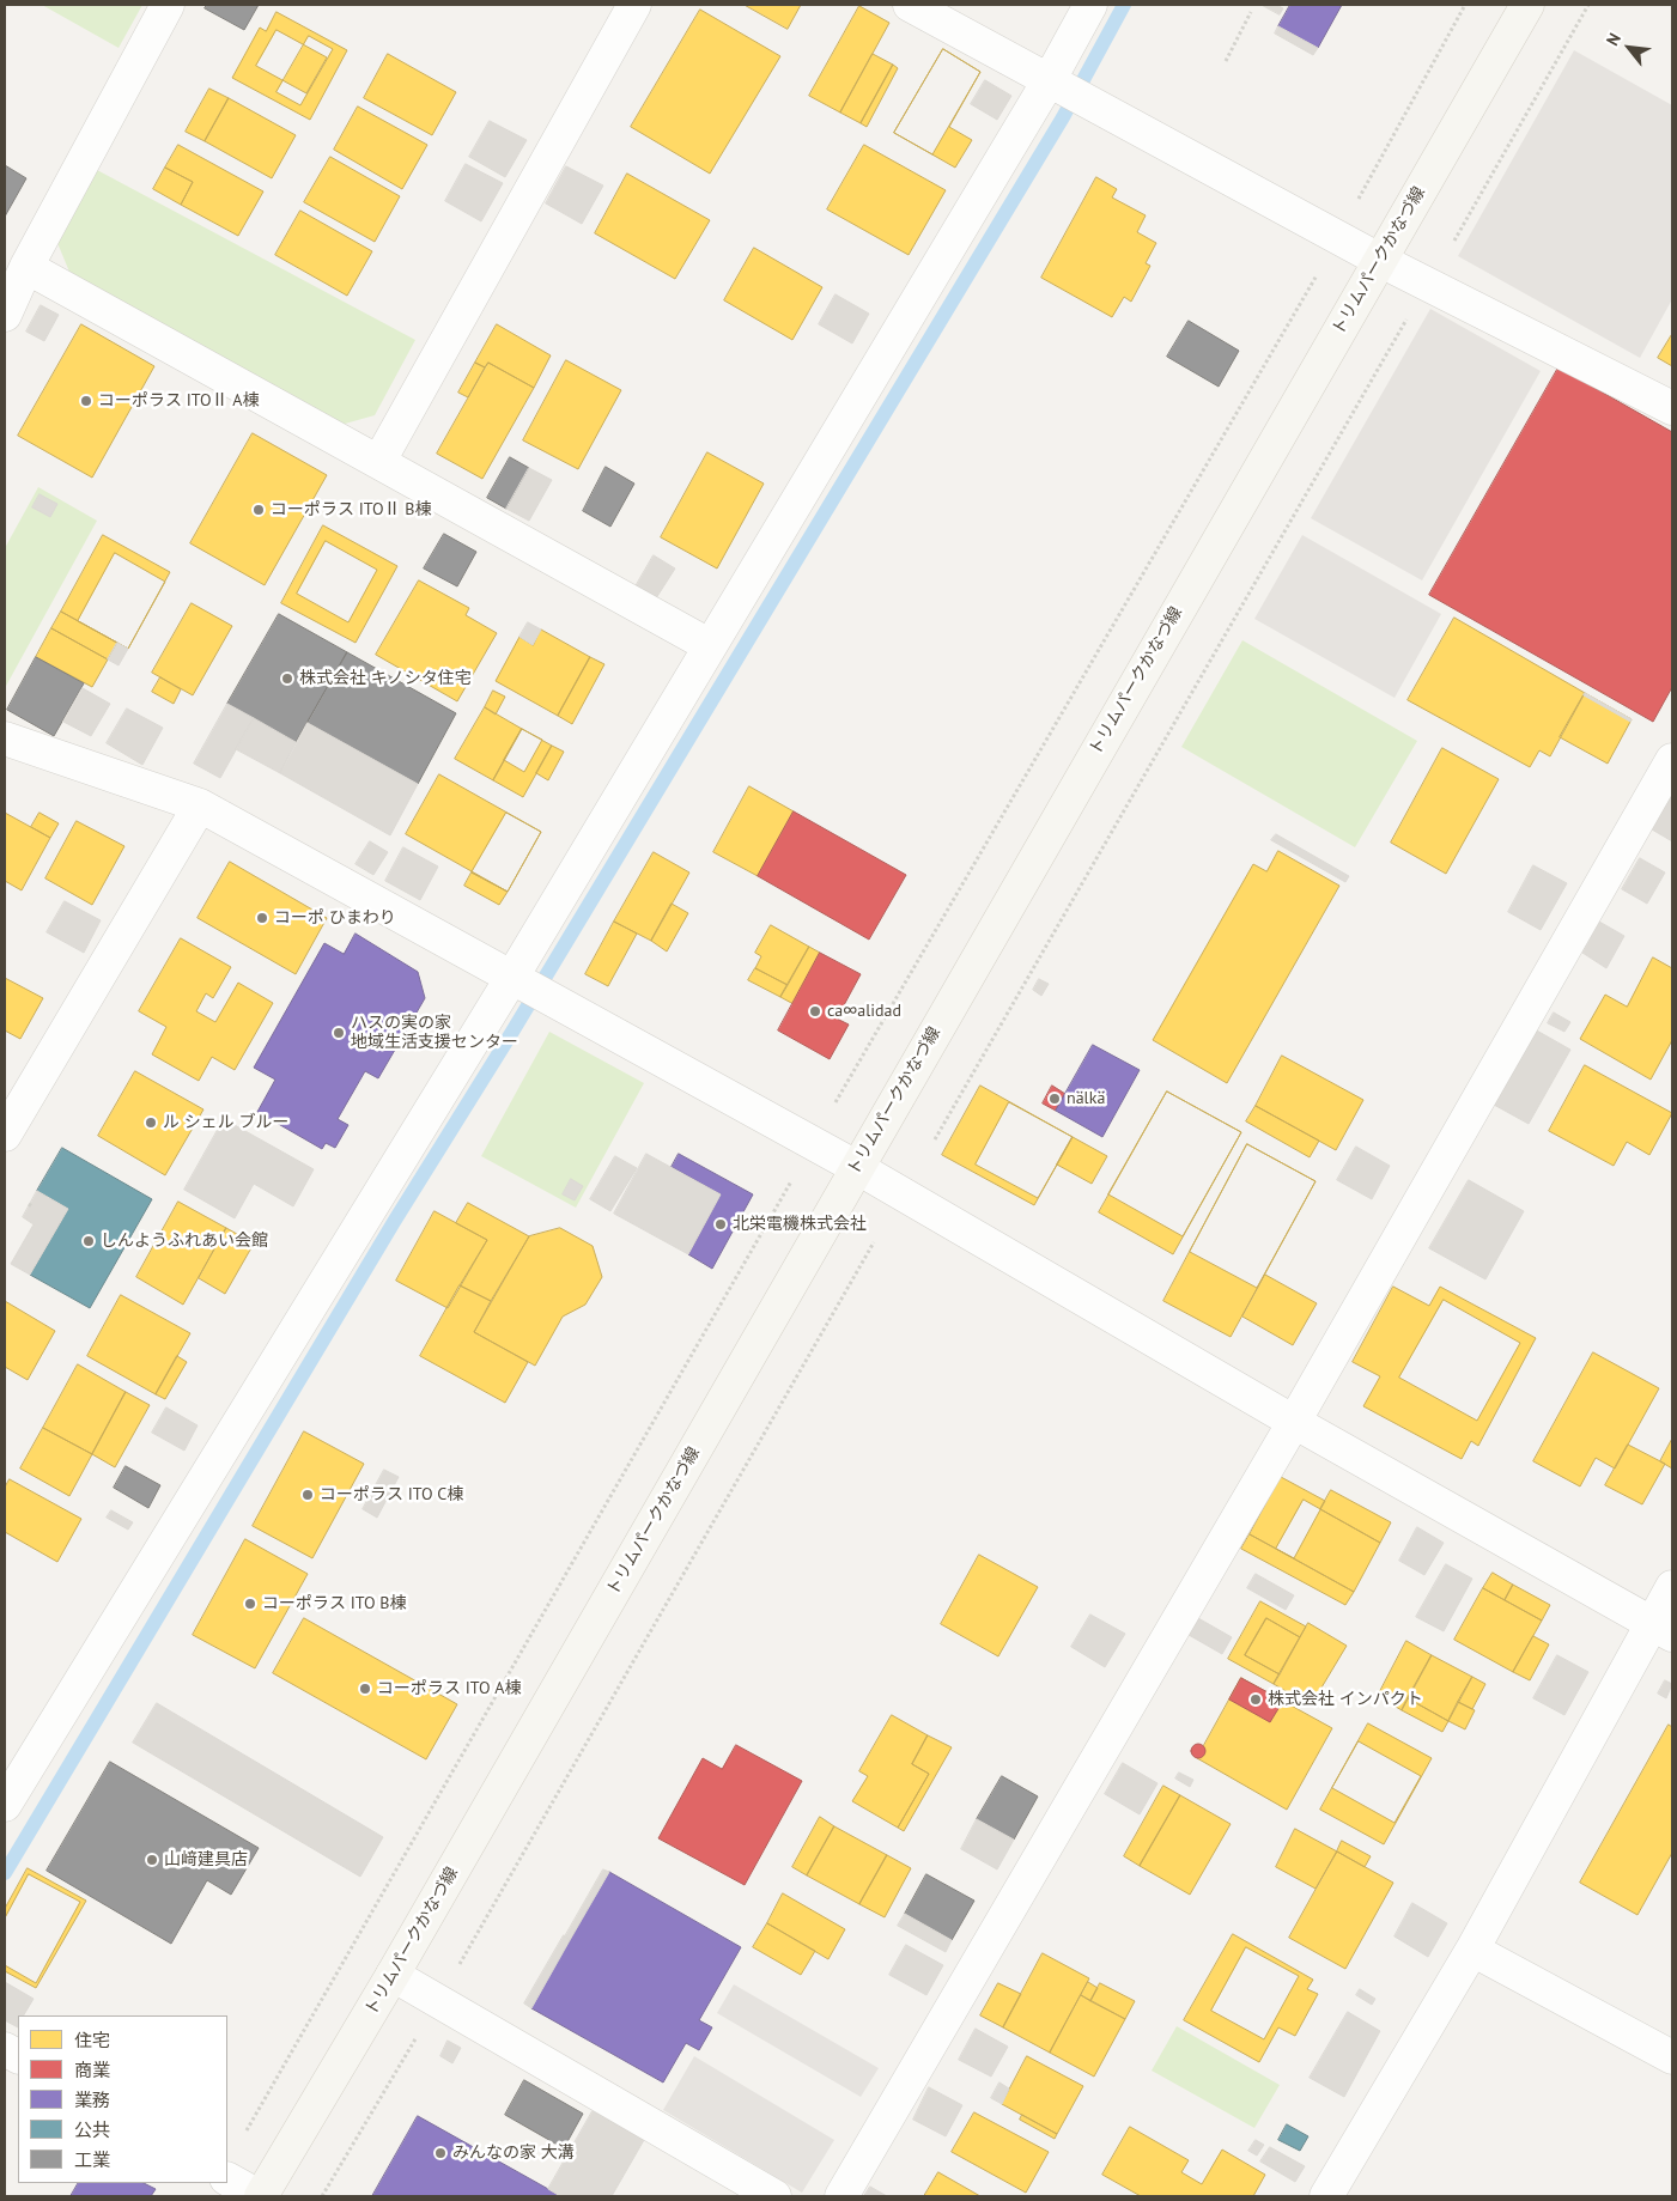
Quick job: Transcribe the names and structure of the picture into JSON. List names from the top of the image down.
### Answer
{
  "streets": {
    "main road": ["トリムパークかなづ線"]
  },
  "places": [
    "コーポラス ITOⅡ A棟",
    "コーポラス ITOⅡ B棟",
    "株式会社 キノシタ住宅",
    "コーポ ひまわり",
    "ca∞alidad",
    "ハスの実の家 地域生活支援センター",
    "nälkä",
    "ル シェル ブルー",
    "北栄電機株式会社",
    "しんようふれあい会館",
    "コーポラス ITO C棟",
    "コーポラス ITO B棟",
    "コーポラス ITO A棟",
    "株式会社 インパクト",
    "山﨑建具店",
    "みんなの家 大溝"
  ],
  "legend": [
    "住宅",
    "商業",
    "業務",
    "公共",
    "工業"
  ],
  "north": "top left"
}
